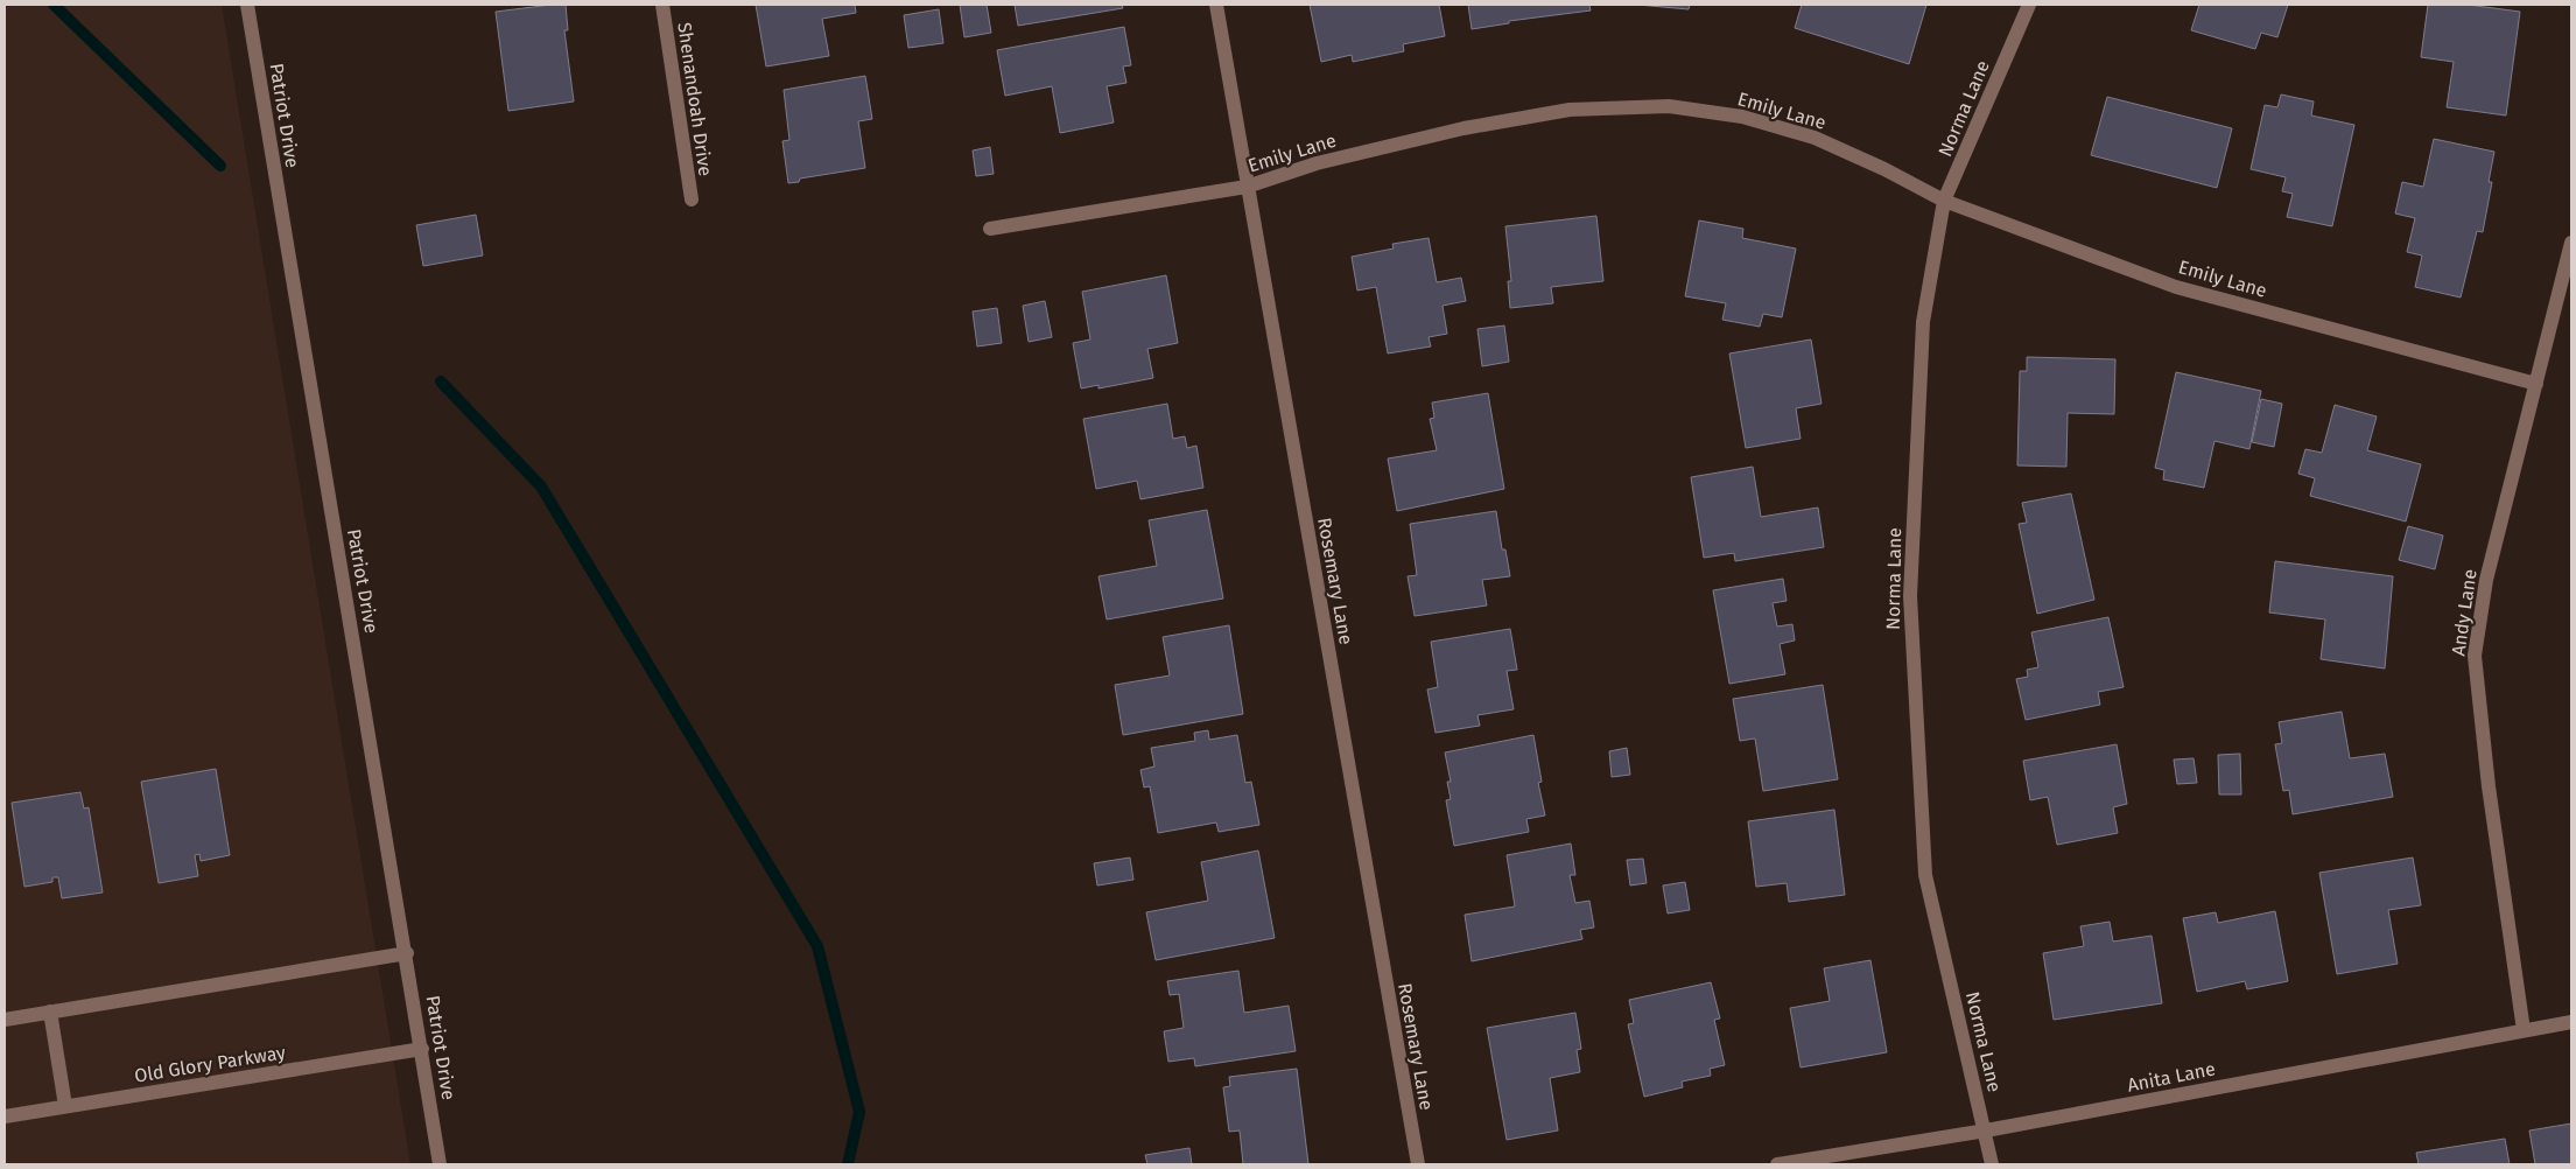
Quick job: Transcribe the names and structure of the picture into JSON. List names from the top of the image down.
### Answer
{
  "streets": {
    "street": [
      "Shenandoah Drive",
      "Norma Lane",
      "Emily Lane",
      "Patriot Drive",
      "Rosemary Lane",
      "Andy Lane",
      "Old Glory Parkway",
      "Anita Lane"
    ]
  },
  "crossings": [
    ["Norma Lane", "Emily Lane"],
    ["Norma Lane", "Anita Lane"],
    ["Emily Lane", "Rosemary Lane"],
    ["Emily Lane", "Andy Lane"],
    ["Patriot Drive", "Old Glory Parkway"],
    ["Andy Lane", "Anita Lane"]
  ]
}
